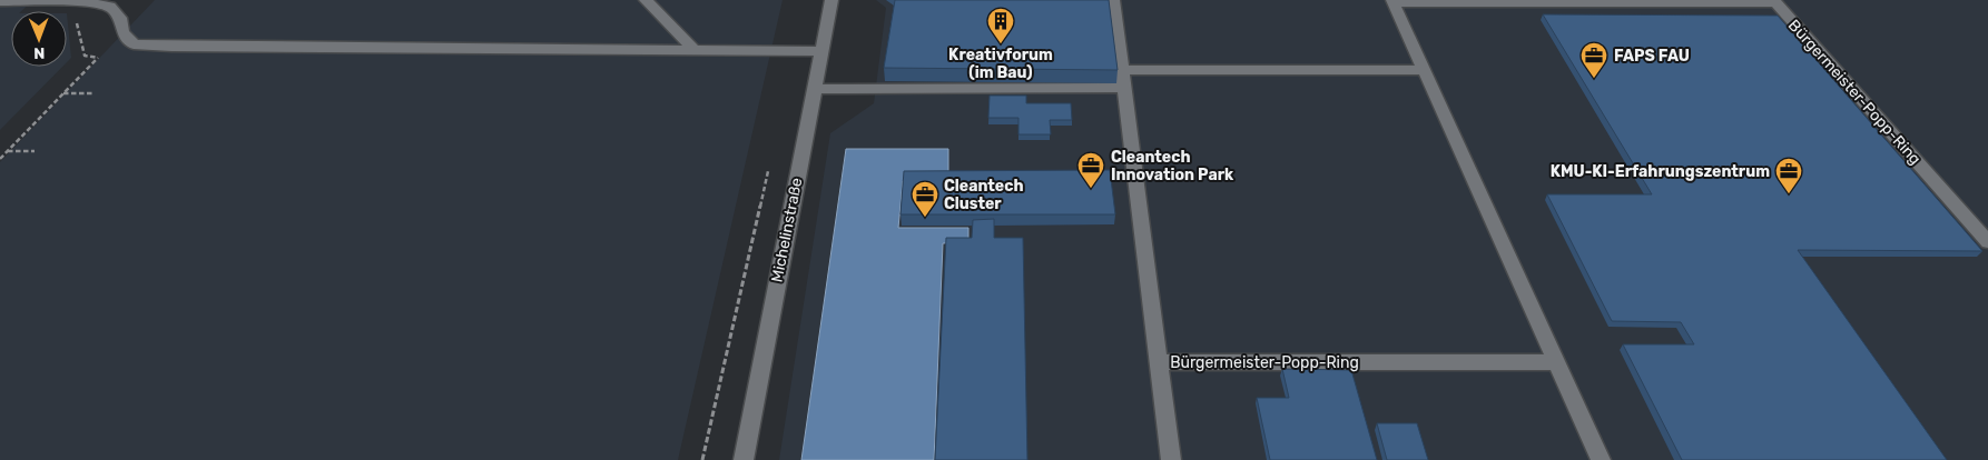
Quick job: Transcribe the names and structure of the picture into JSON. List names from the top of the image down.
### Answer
{
  "streets": {
    "street": ["Bürgermeister-Popp-Ring", "Michelinstraße"]
  },
  "places": {
    "building": ["Kreativforum (im Bau)"],
    "office": [
      "FAPS FAU",
      "Cleantech Innovation Park",
      "KMU-KI-Erfahrungszentrum",
      "Cleantech Cluster"
    ]
  },
  "north": "bottom"
}
